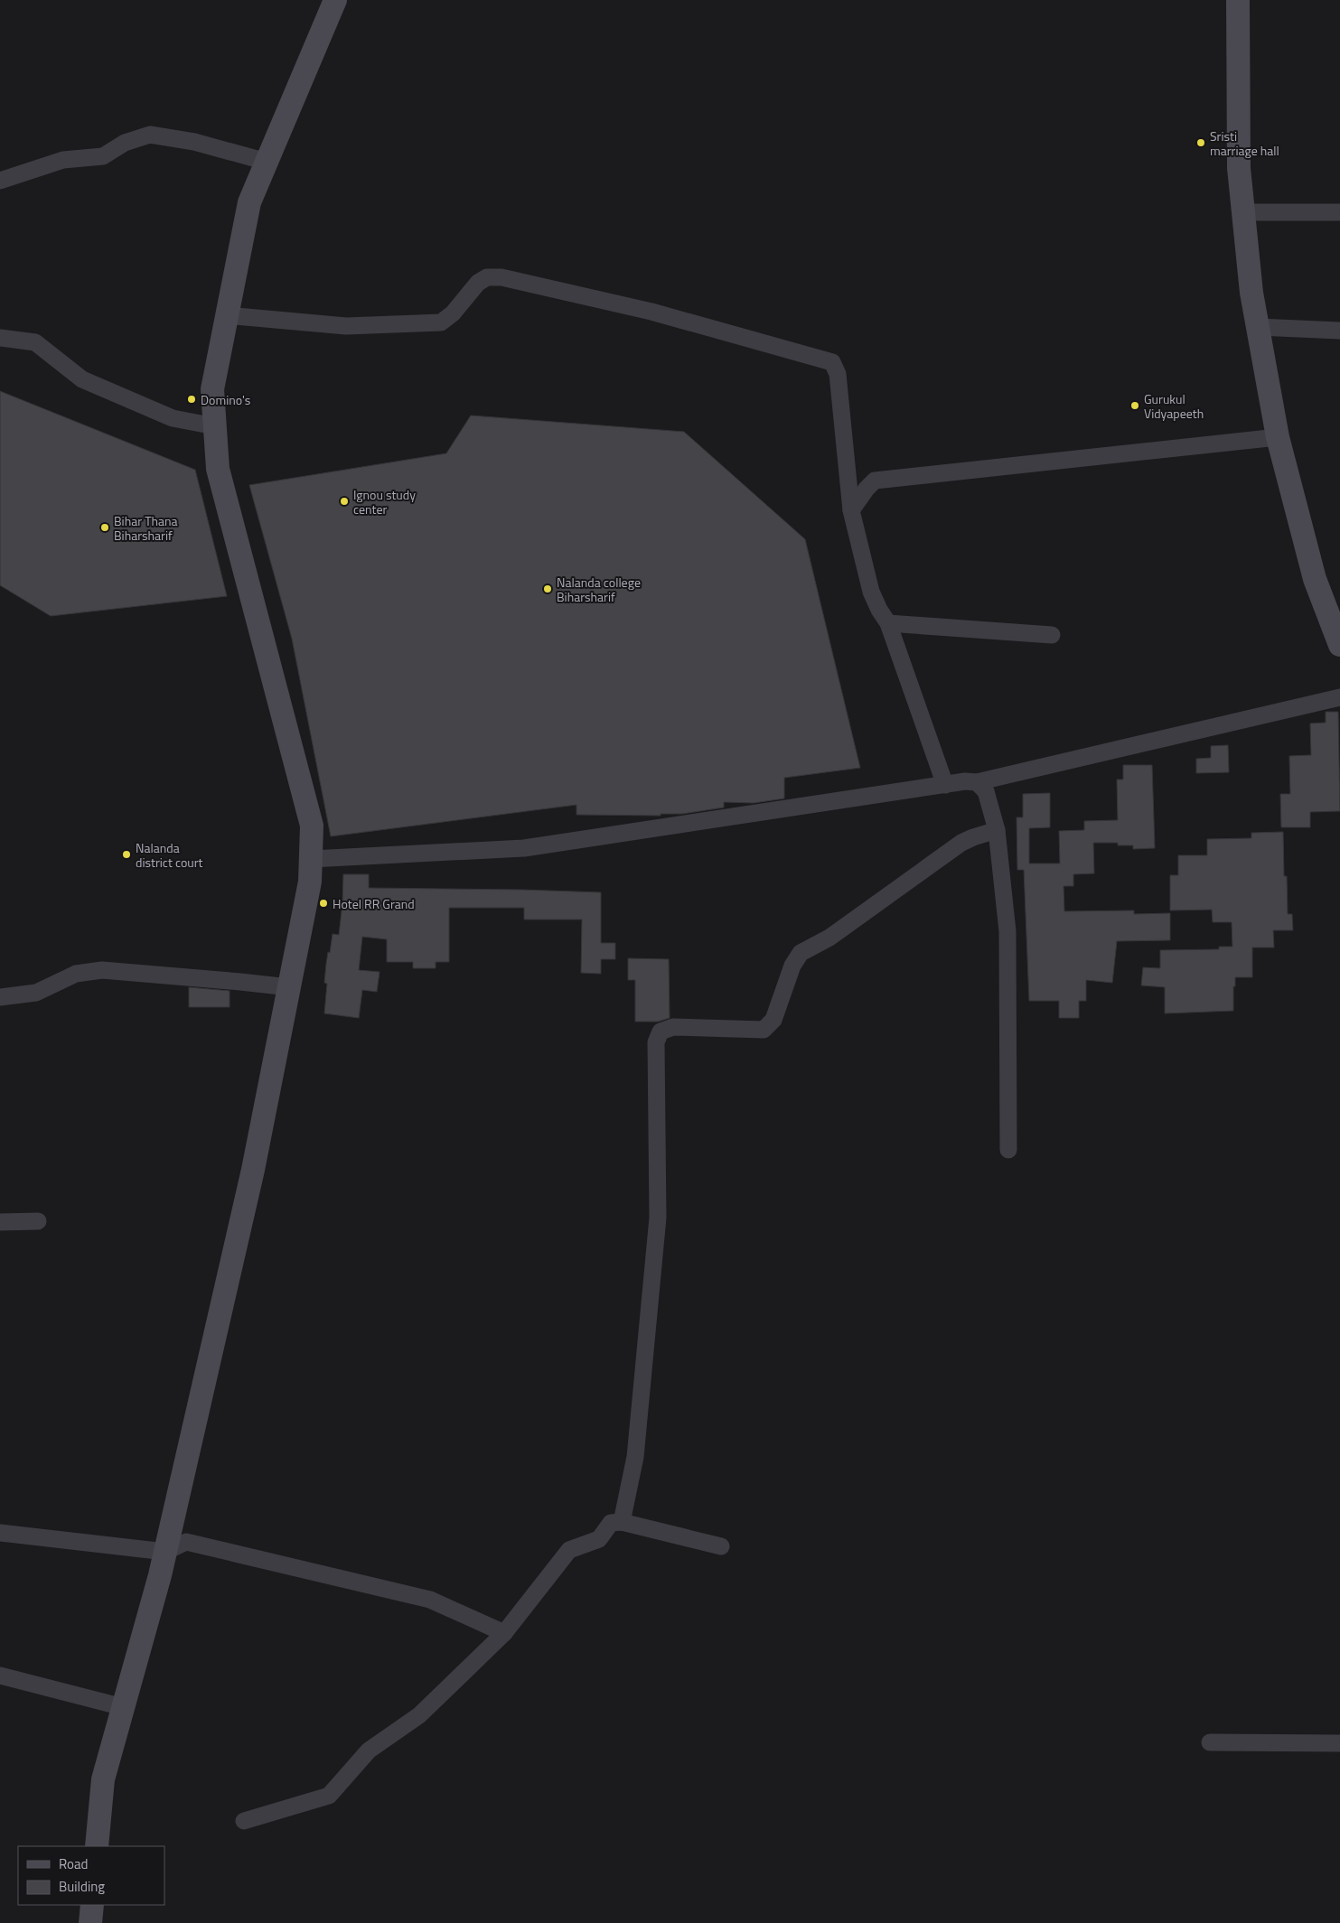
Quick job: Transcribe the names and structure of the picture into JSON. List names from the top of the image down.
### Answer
{
  "places": [
    "Sristi marriage hall",
    "Domino's",
    "Gurukul Vidyapeeth",
    "Ignou study center",
    "Bihar Thana Biharsharif",
    "Nalanda college Biharsharif",
    "Nalanda district court",
    "Hotel RR Grand"
  ],
  "legend": ["Road", "Building"]
}
